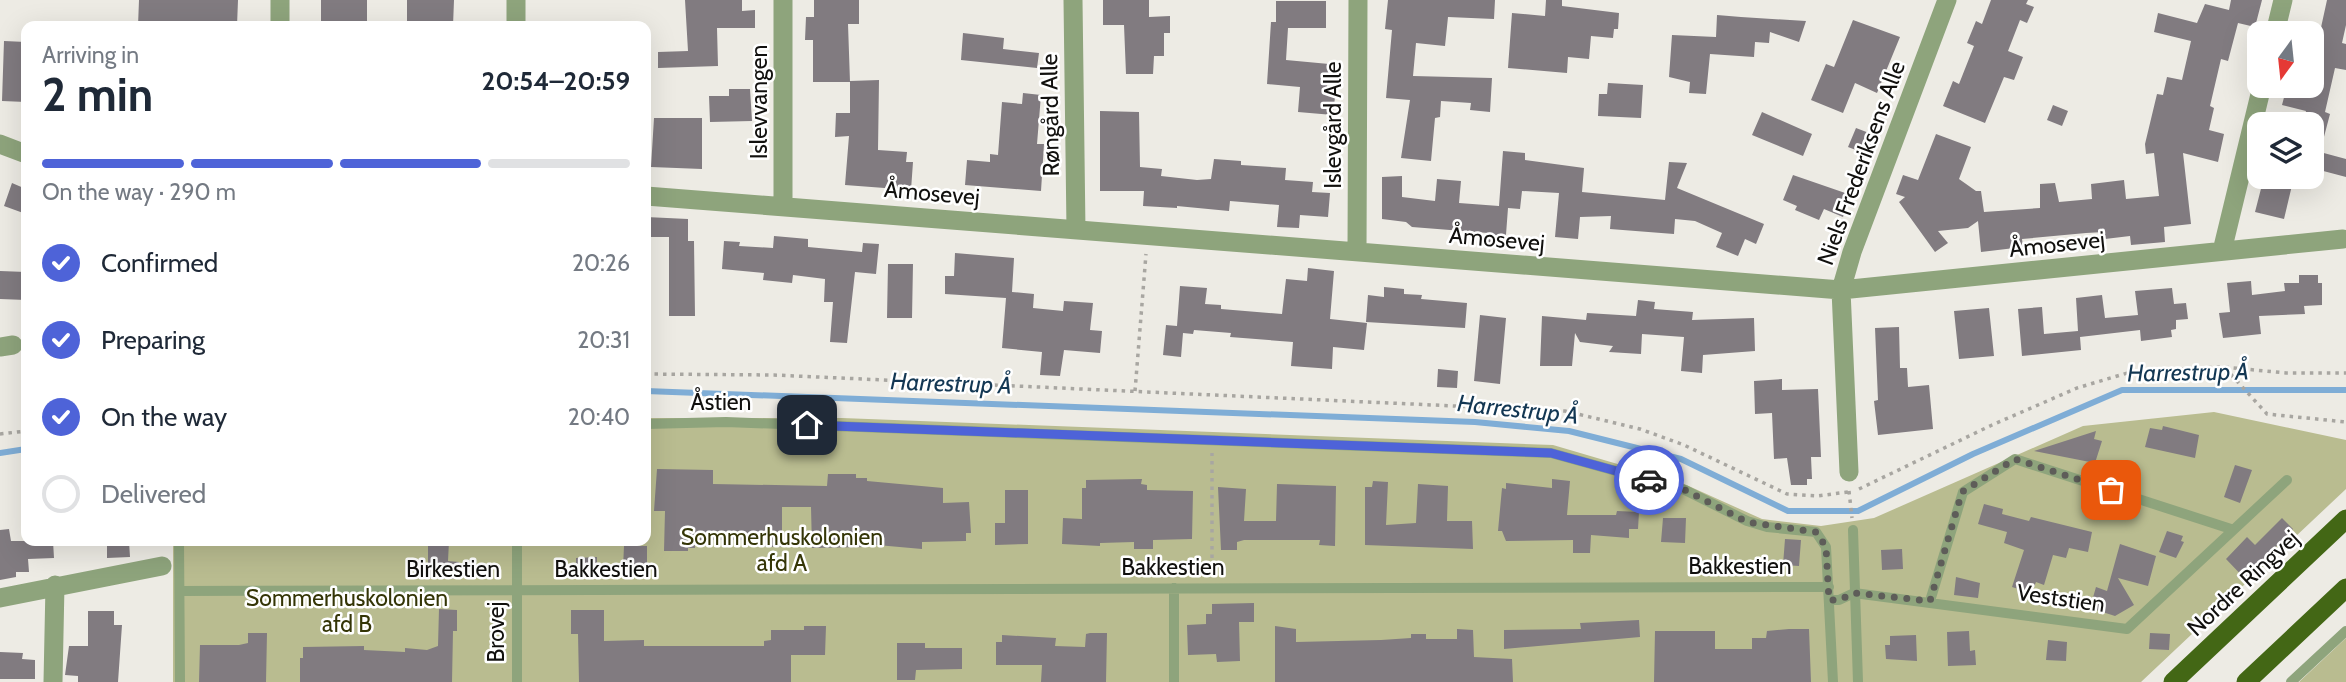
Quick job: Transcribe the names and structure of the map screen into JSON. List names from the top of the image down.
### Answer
{
  "streets": {
    "main road": ["Nordre Ringvej"],
    "street": [
      "Islevvangen",
      "Røngård Alle",
      "Islevgård Alle",
      "Niels Frederiksens Alle",
      "Åmosevej"
    ],
    "lane": [
      "Åstien",
      "Bakkestien",
      "Birkestien",
      "Veststien",
      "Brovej"
    ]
  },
  "crossings": [
    ["Islevvangen", "Åmosevej"],
    ["Røngård Alle", "Åmosevej"],
    ["Islevgård Alle", "Åmosevej"],
    ["Niels Frederiksens Alle", "Åmosevej"],
    ["Åstien", "Bakkestien"],
    ["Åstien", "Veststien"],
    ["Bakkestien", "Birkestien"],
    ["Bakkestien", "Brovej"],
    ["Birkestien", "Brovej"]
  ],
  "water": ["Harrestrup Å"],
  "parks": ["Sommerhuskolonien afd A", "Sommerhuskolonien afd B"],
  "north": "bottom",
  "page": {
    "heading": ["2 min", "Arriving in", "20:54–20:59"],
    "bar": "On the way · 290 m",
    "list": [
      ["Confirmed", "20:26"],
      ["Preparing", "20:31"],
      ["On the way", "20:40"],
      "Delivered"
    ]
  }
}
